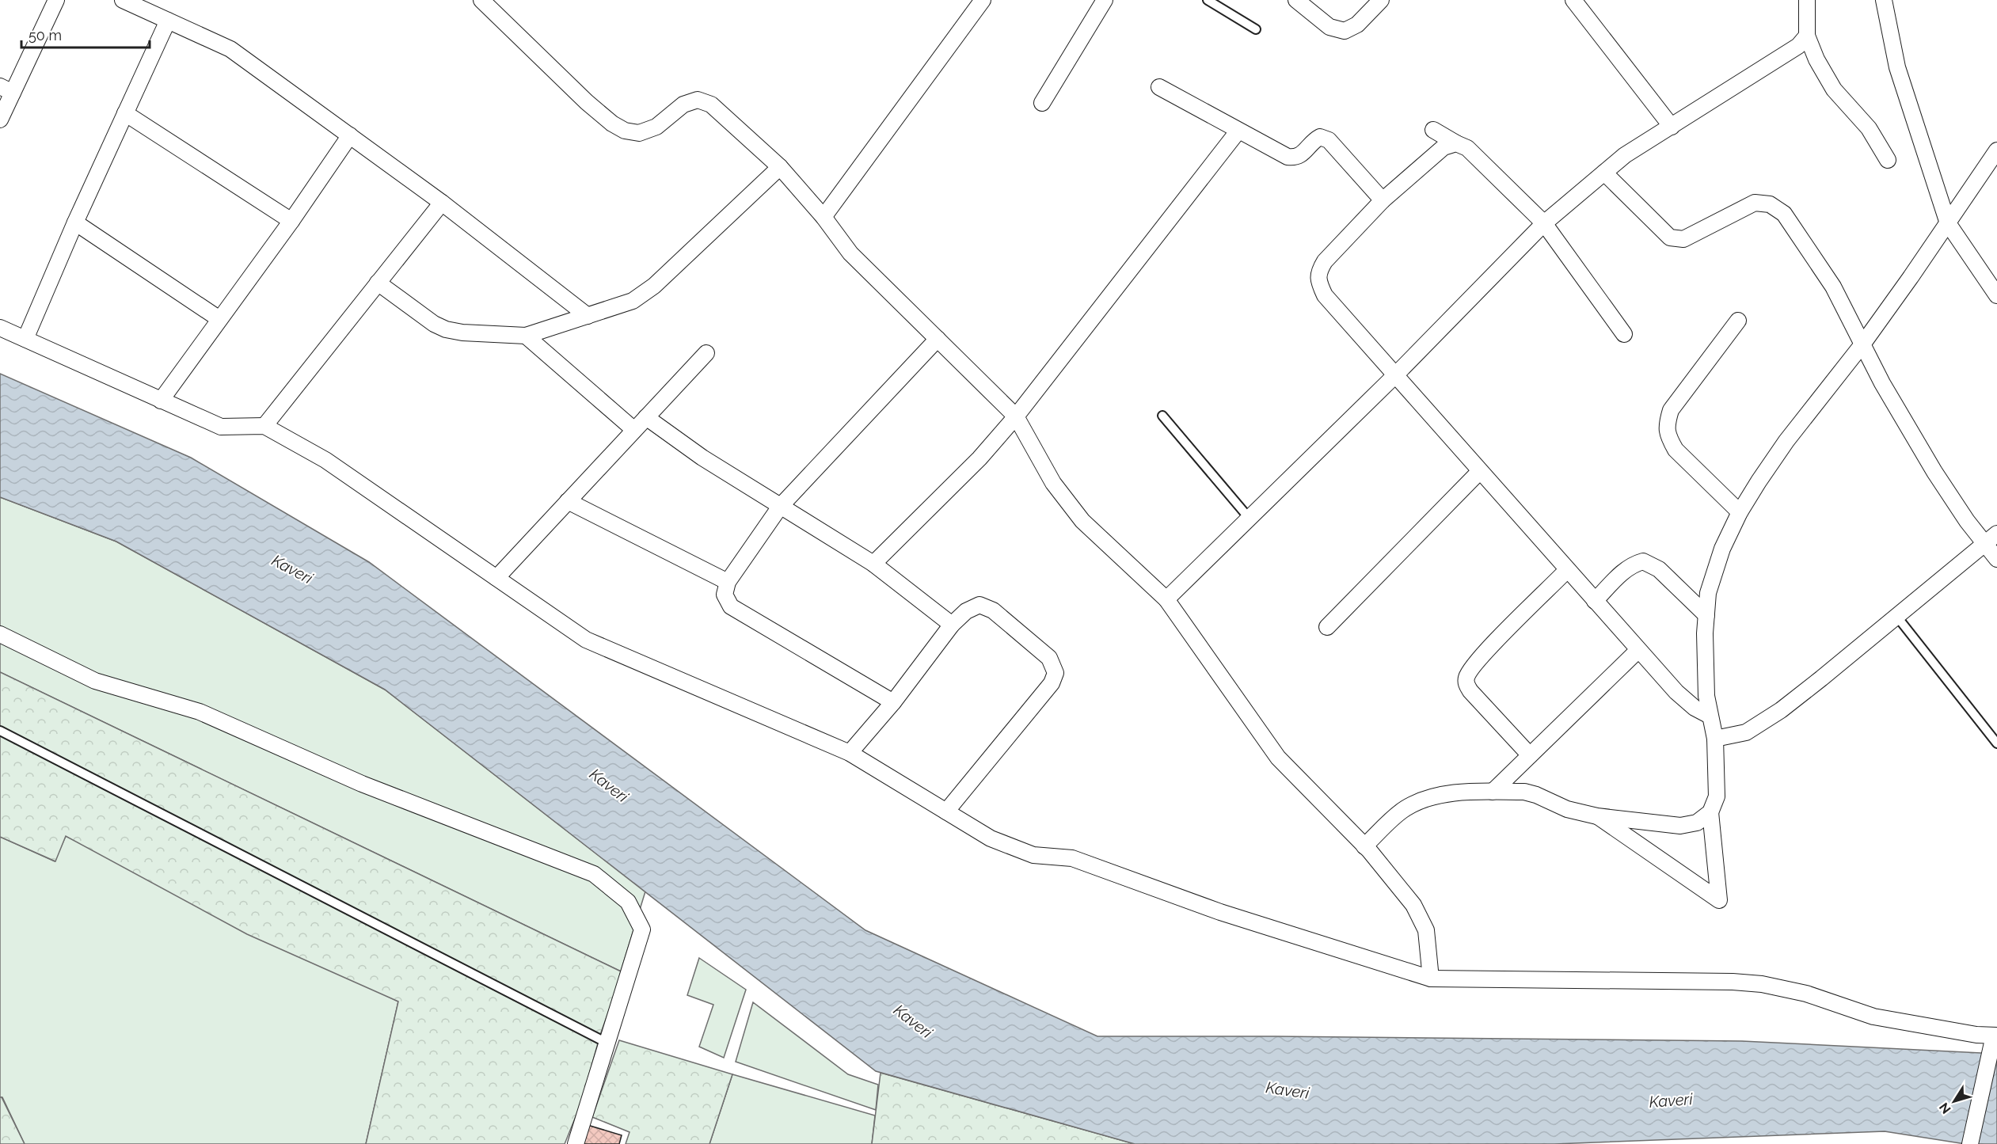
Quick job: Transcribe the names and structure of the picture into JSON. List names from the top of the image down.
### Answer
{
  "water": ["Kaveri"],
  "scale_bar": "50 m",
  "north": "bottom left"
}
